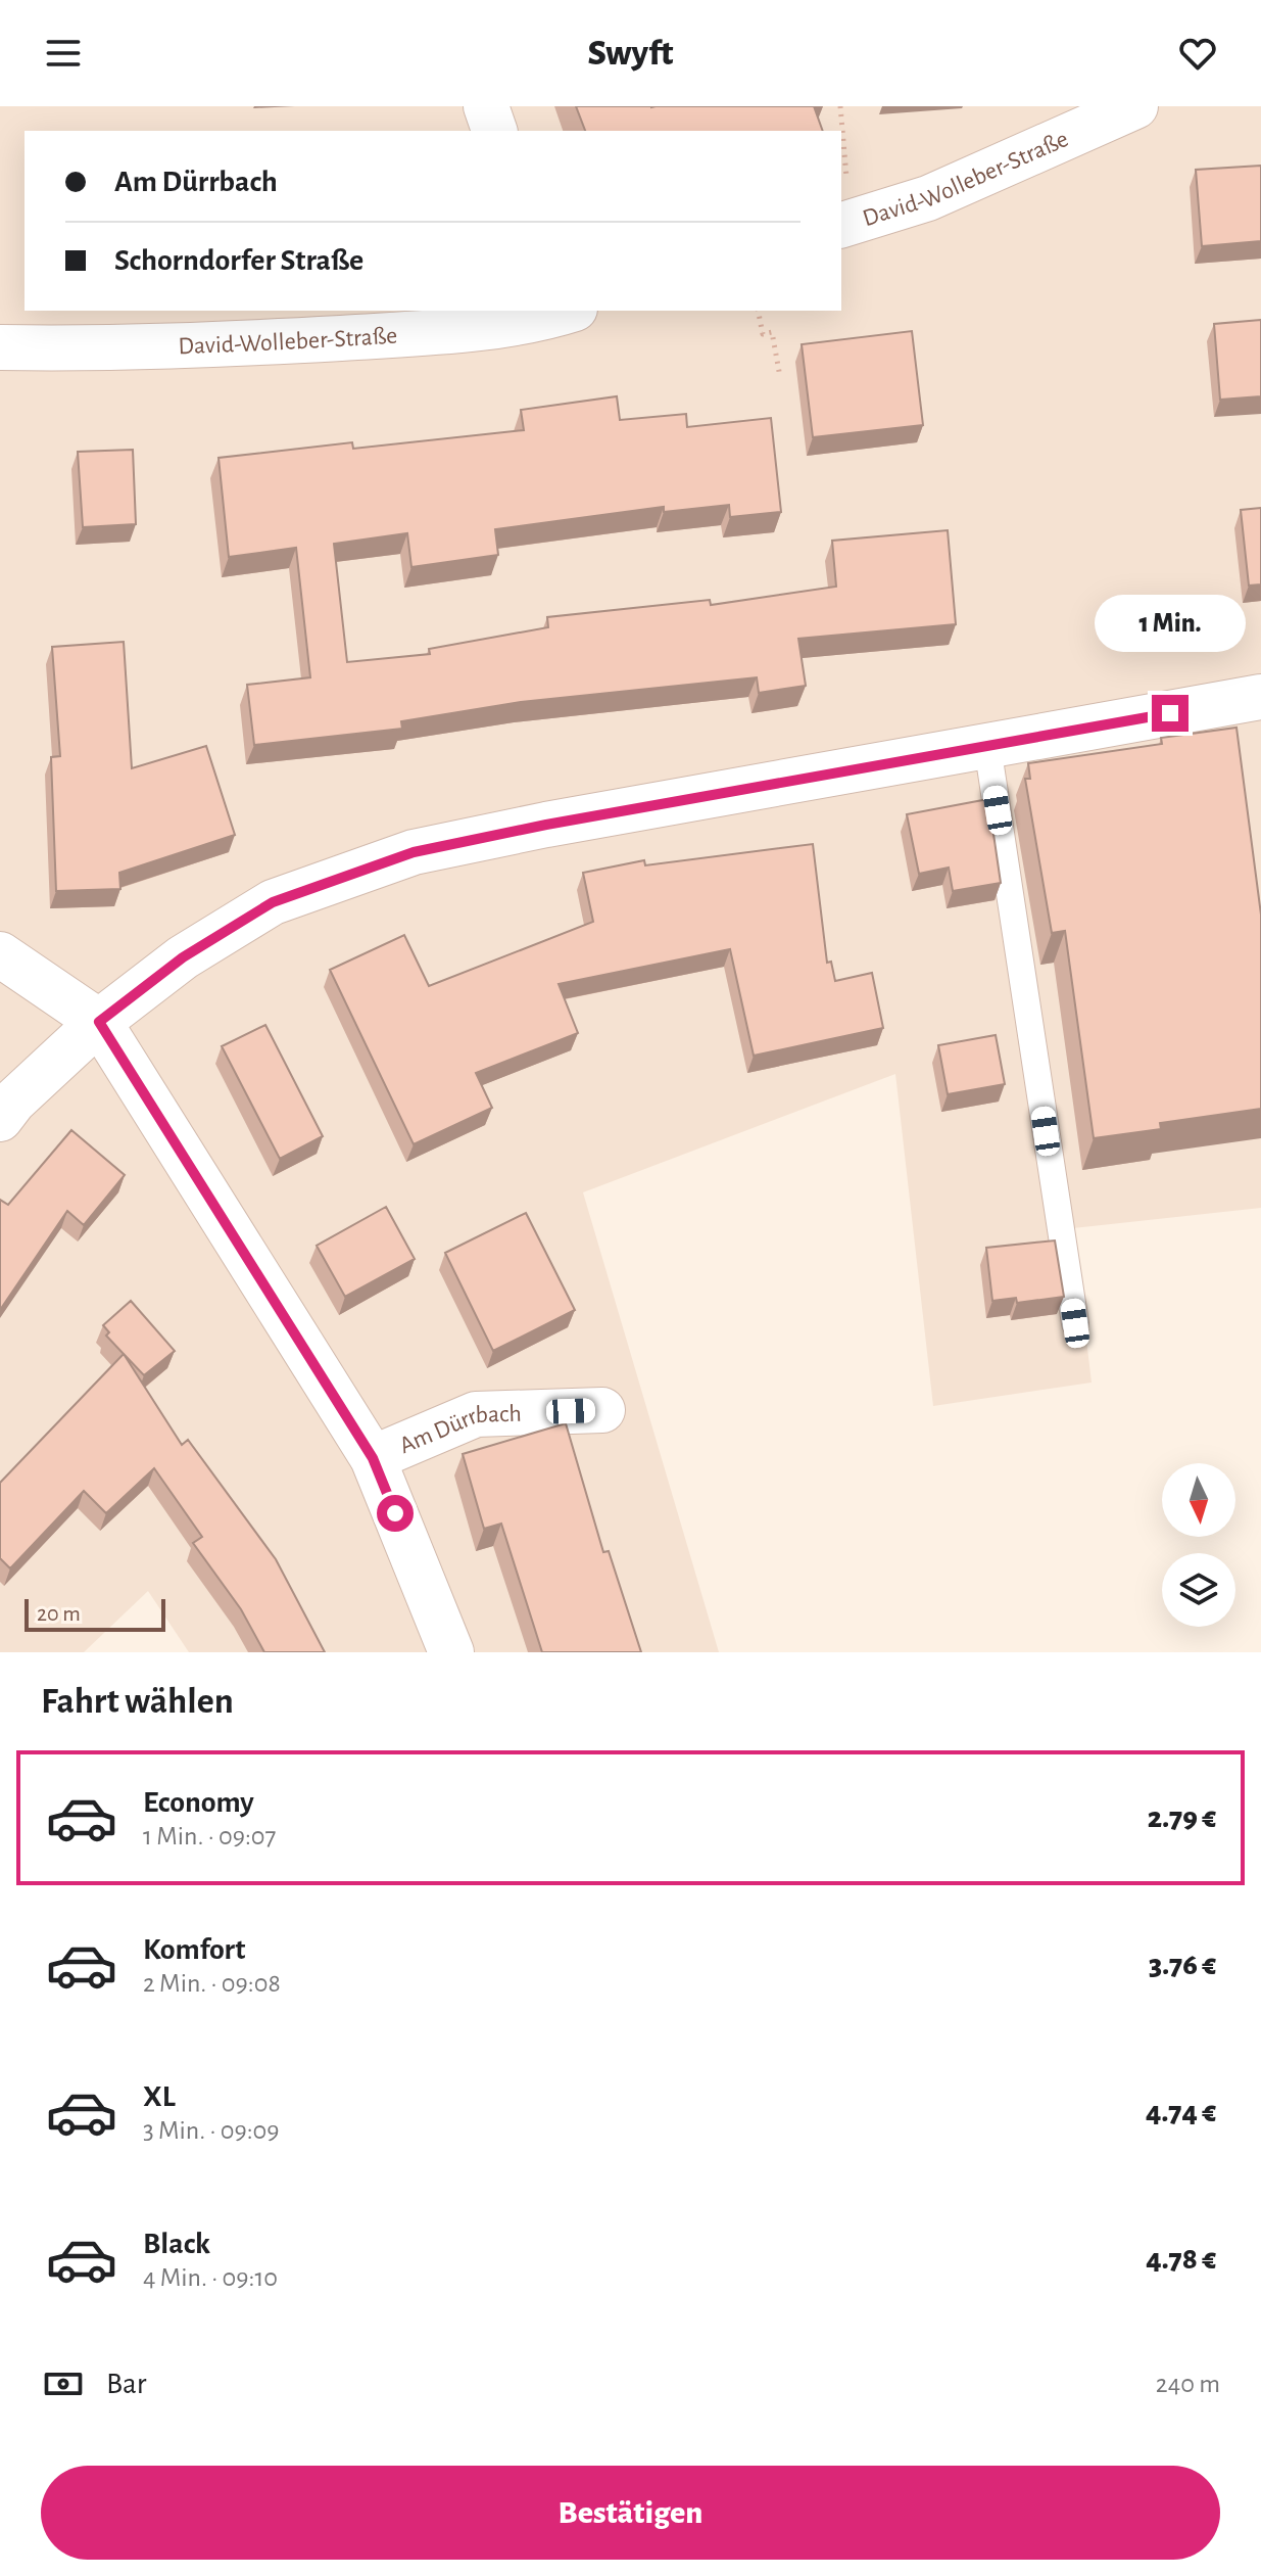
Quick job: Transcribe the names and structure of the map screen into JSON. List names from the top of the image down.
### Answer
{
  "streets": {
    "street": ["David-Wolleber-Straße", "Am Dürrbach"]
  },
  "scale_bar": "20 m",
  "north": "bottom",
  "page": {
    "header": "Swyft",
    "banner": ["Am Dürrbach", "Schorndorfer Straße"],
    "bubble": "1 Min.",
    "scale": "20 m",
    "heading": "Fahrt wählen",
    "list": [
      {
        "name": "Economy",
        "note": "1 Min. · 09:07",
        "value": "2.79 €"
      },
      {
        "name": "Komfort",
        "note": "2 Min. · 09:08",
        "value": "3.76 €"
      },
      {
        "name": "XL",
        "note": "3 Min. · 09:09",
        "value": "4.74 €"
      },
      {
        "name": "Black",
        "note": "4 Min. · 09:10",
        "value": "4.78 €"
      }
    ],
    "pay": ["Bar", "240 m"],
    "buttons": "Bestätigen"
  }
}
